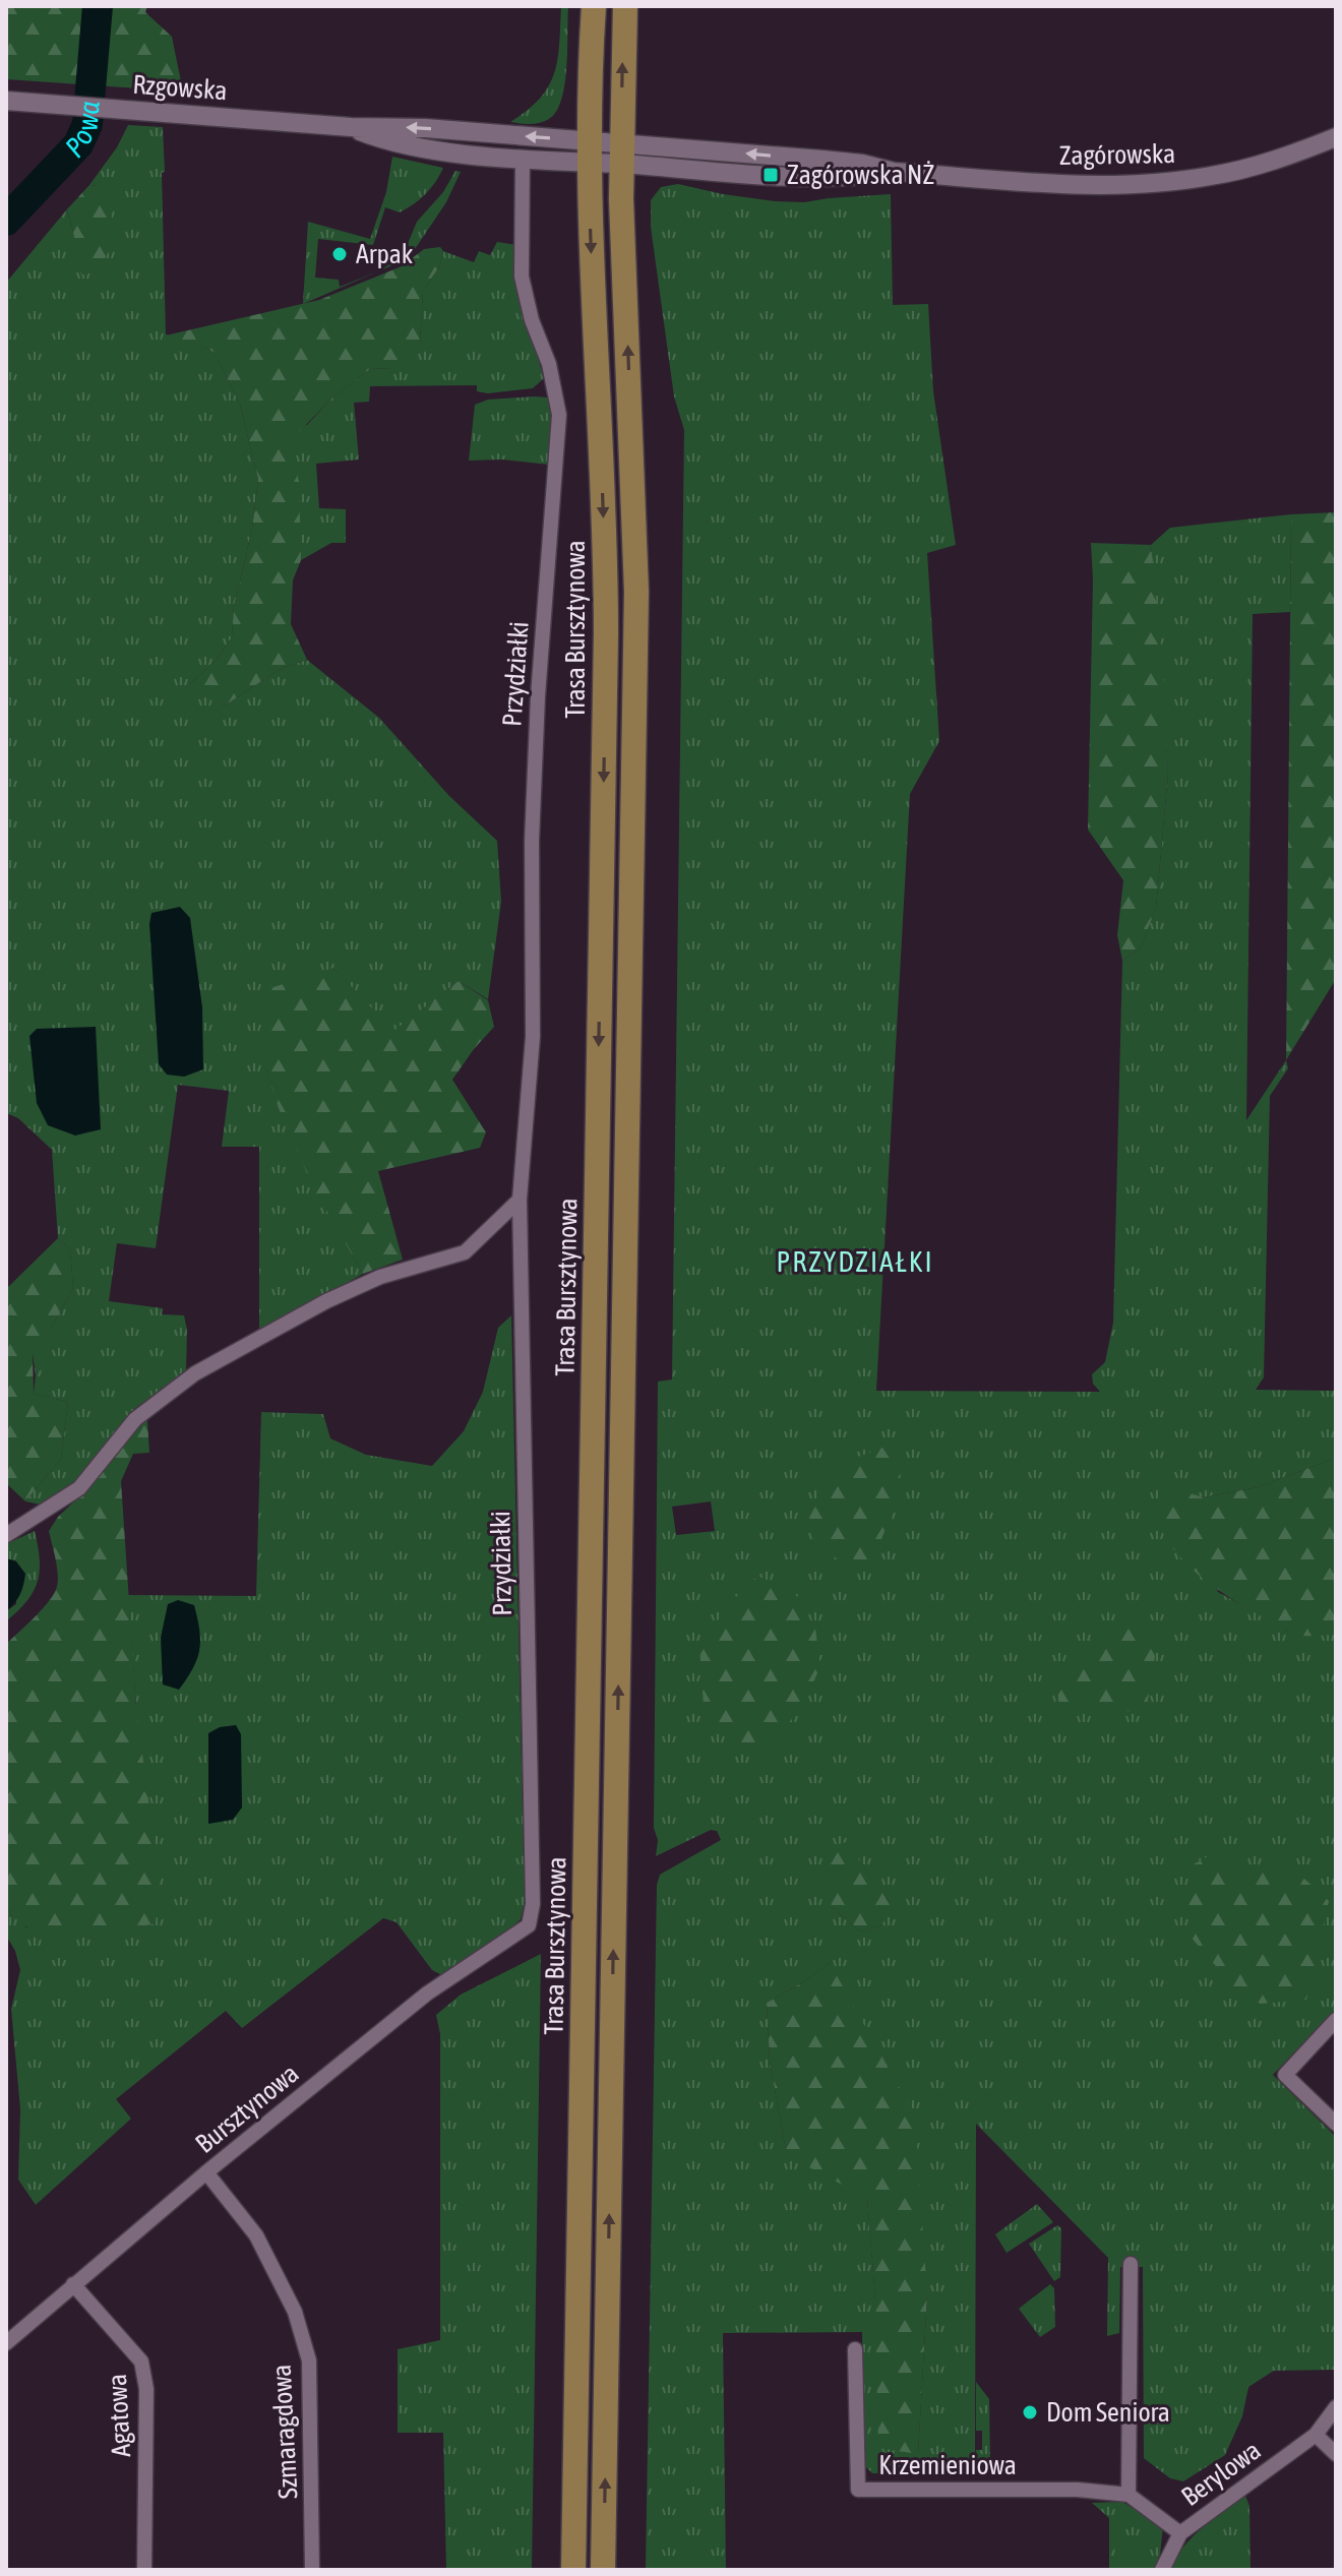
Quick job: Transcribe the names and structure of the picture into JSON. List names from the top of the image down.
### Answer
{
  "streets": {
    "main road": ["Trasa Bursztynowa"],
    "street": [
      "Rzgowska",
      "Zagórowska",
      "Przydziałki",
      "Bursztynowa",
      "Agatowa",
      "Szmaragdowa",
      "Krzemieniowa",
      "Berylowa"
    ]
  },
  "crossings": [
    ["Rzgowska", "Zagórowska"],
    ["Zagórowska", "Trasa Bursztynowa"],
    ["Zagórowska", "Przydziałki"],
    ["Przydziałki", "Bursztynowa"],
    ["Bursztynowa", "Agatowa"],
    ["Bursztynowa", "Szmaragdowa"],
    ["Krzemieniowa", "Berylowa"]
  ],
  "districts": ["PRZYDZIAŁKI"],
  "water": ["Powa"],
  "places": {
    "transit": ["Zagórowska NŻ"],
    "other": ["Arpak", "Dom Seniora"]
  }
}
